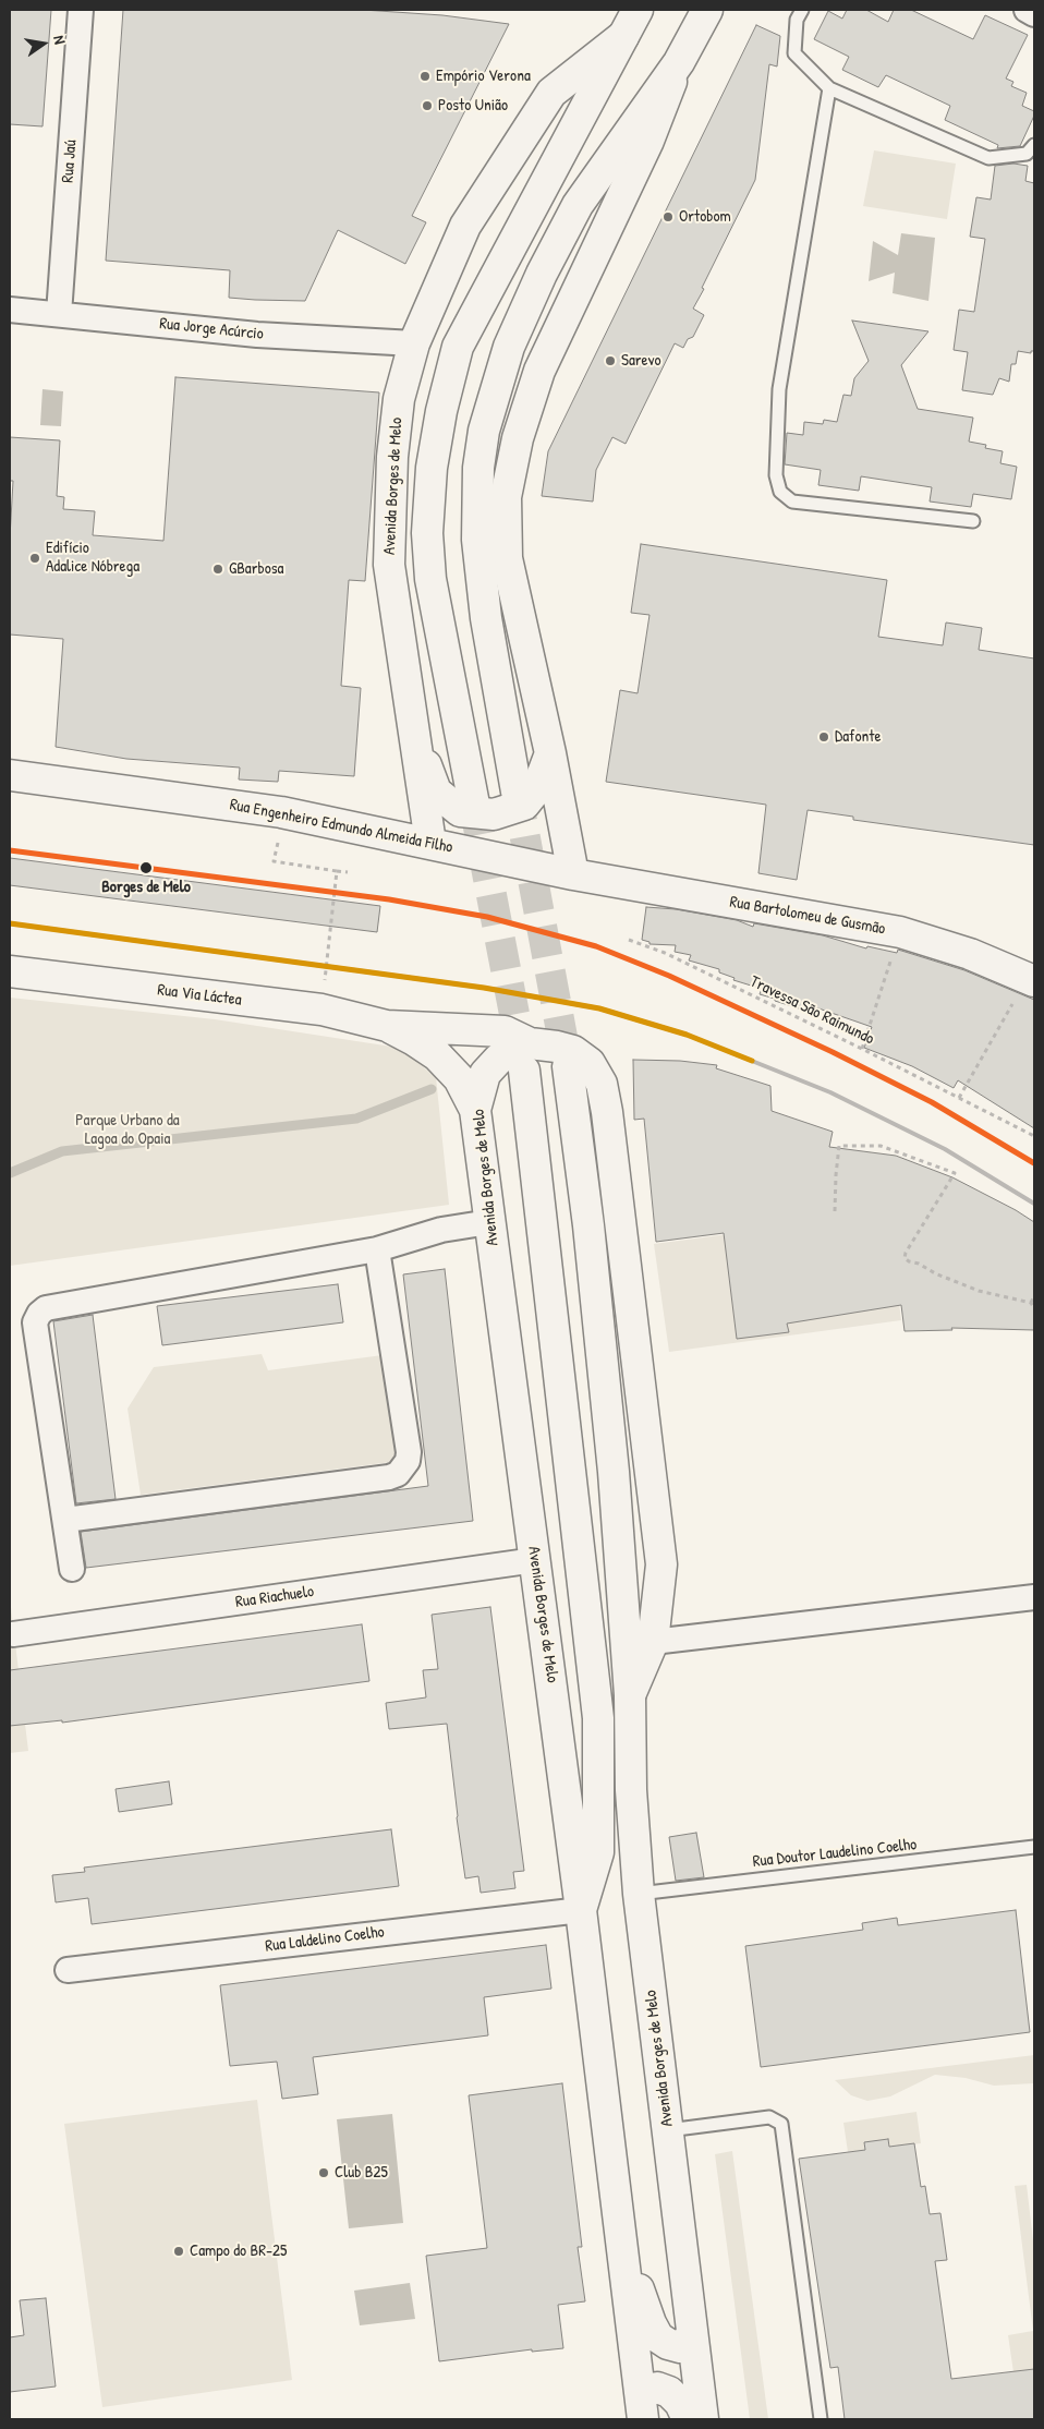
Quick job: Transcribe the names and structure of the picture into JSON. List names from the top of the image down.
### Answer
{
  "streets": {
    "street": [
      "Rua Jaú",
      "Rua Jorge Acúrcio",
      "Avenida Borges de Melo",
      "Rua Engenheiro Edmundo Almeida Filho",
      "Rua Bartolomeu de Gusmão",
      "Rua Via Láctea",
      "Rua Riachuelo",
      "Rua Laldelino Coelho"
    ],
    "lane": ["Rua Doutor Laudelino Coelho"],
    "path": ["Travessa São Raimundo"]
  },
  "crossings": [
    ["Rua Jaú", "Rua Jorge Acúrcio"],
    ["Rua Jorge Acúrcio", "Avenida Borges de Melo"],
    ["Avenida Borges de Melo", "Rua Engenheiro Edmundo Almeida Filho"],
    ["Avenida Borges de Melo", "Rua Via Láctea"],
    ["Avenida Borges de Melo", "Rua Riachuelo"],
    ["Avenida Borges de Melo", "Rua Doutor Laudelino Coelho"],
    ["Avenida Borges de Melo", "Rua Laldelino Coelho"],
    ["Rua Engenheiro Edmundo Almeida Filho", "Rua Bartolomeu de Gusmão"]
  ],
  "parks": ["Parque Urbano da Lagoa do Opaia"],
  "places": [
    "Empório Verona",
    "Posto União",
    "Ortobom",
    "Sarevo",
    "Edifício Adalice Nóbrega",
    "GBarbosa",
    "Dafonte",
    "Borges de Melo",
    "Club B25",
    "Campo do BR-25"
  ],
  "north": "right"
}
